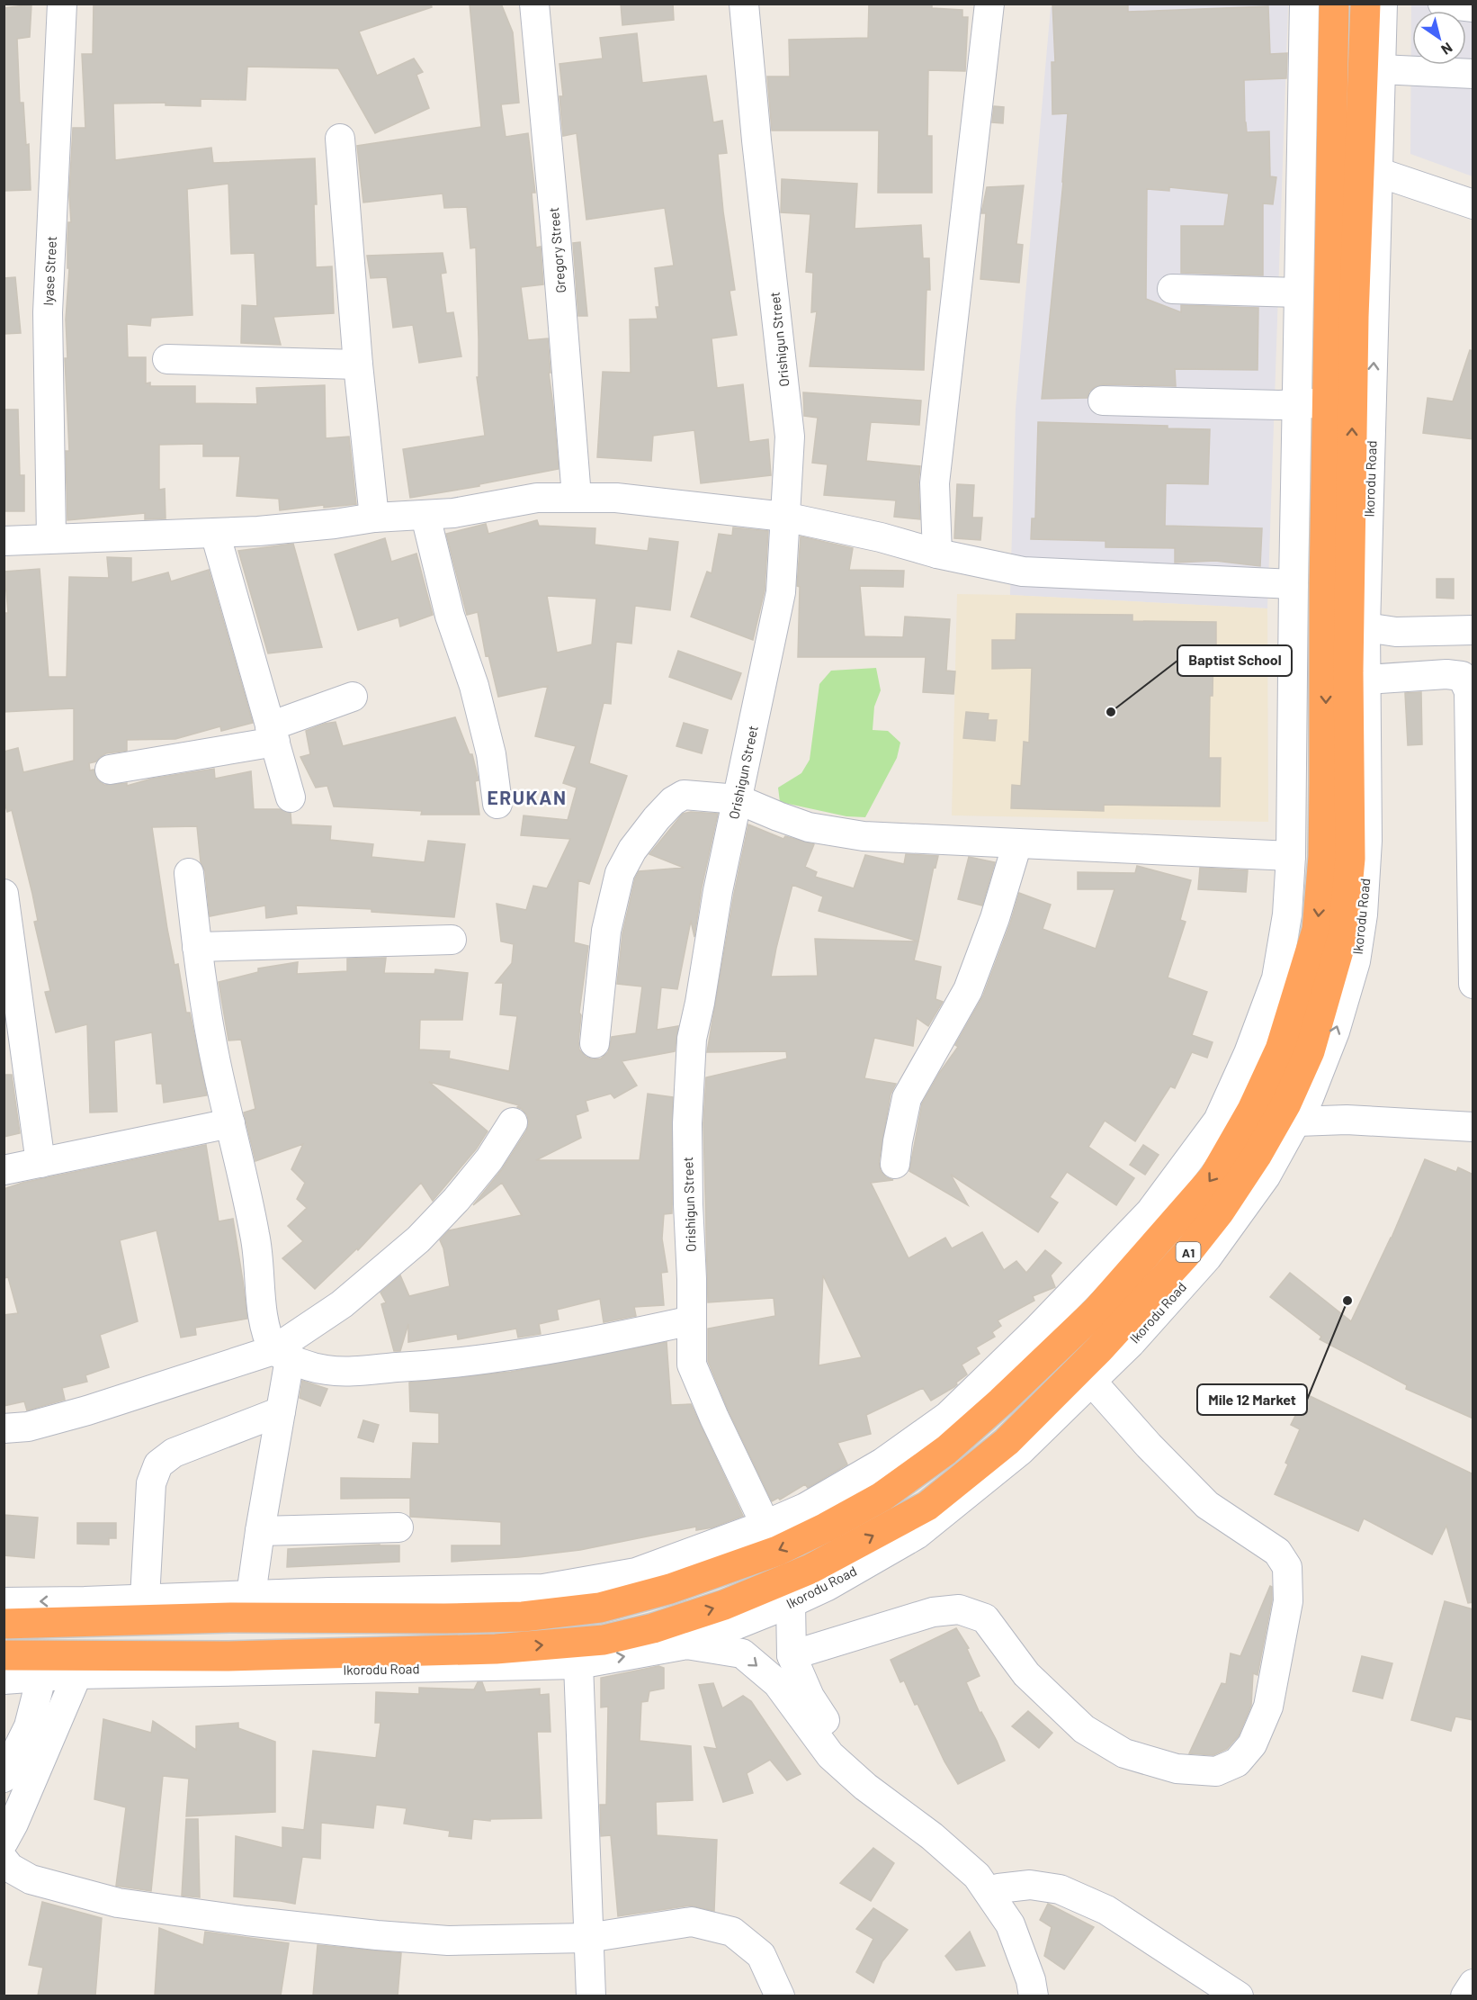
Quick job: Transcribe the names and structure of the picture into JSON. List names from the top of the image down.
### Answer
{
  "streets": {
    "highway": ["Ikorodu Road", "A1"],
    "street": ["Gregory Street", "Iyase Street", "Orishigun Street"]
  },
  "one_way": ["Ikorodu Road"],
  "districts": ["ERUKAN"],
  "places": ["Baptist School", "Mile 12 Market"],
  "north": "bottom right"
}
